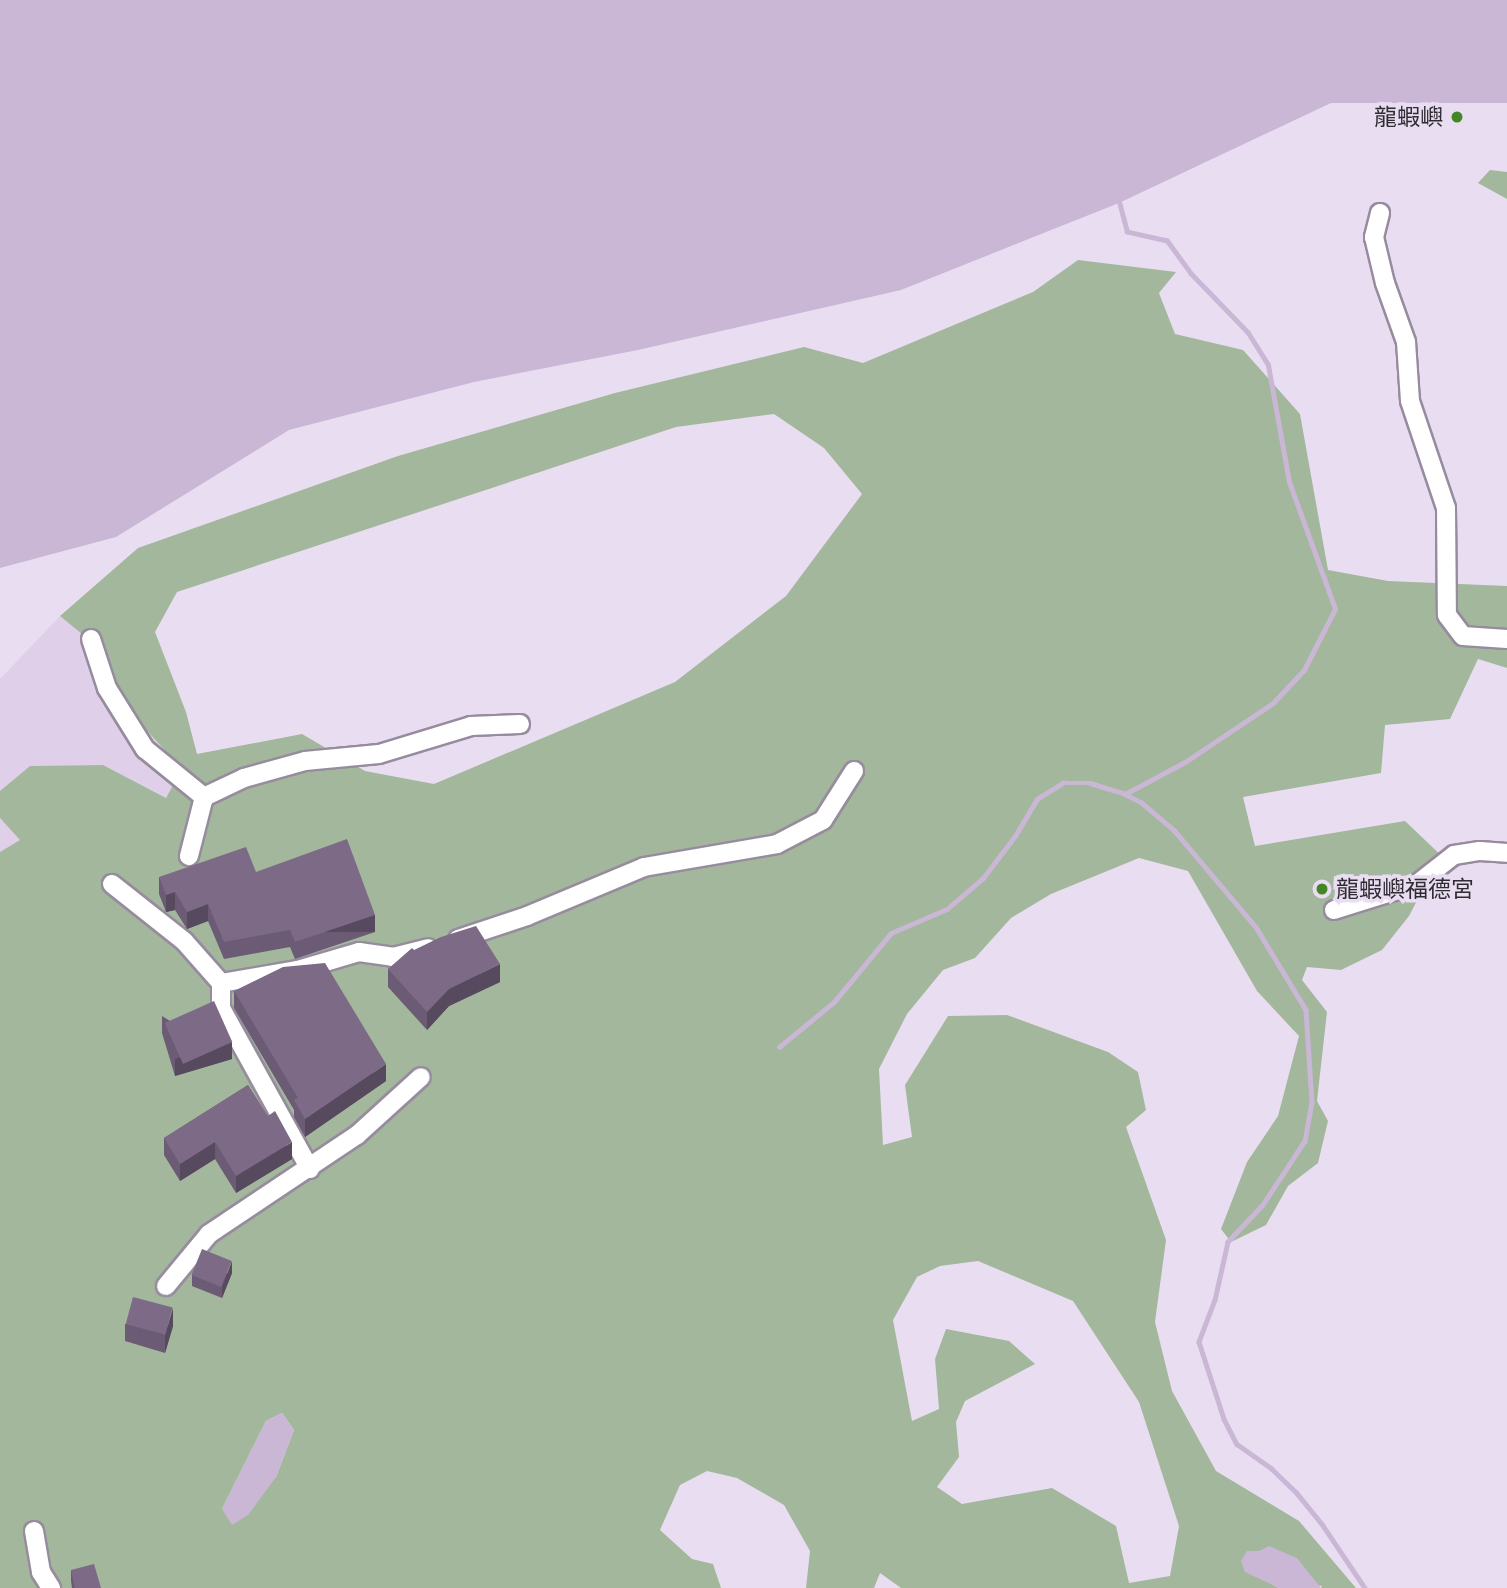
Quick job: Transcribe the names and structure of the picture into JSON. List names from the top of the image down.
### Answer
{
  "places": ["龍蝦嶼", "龍蝦嶼福德宮"]
}
